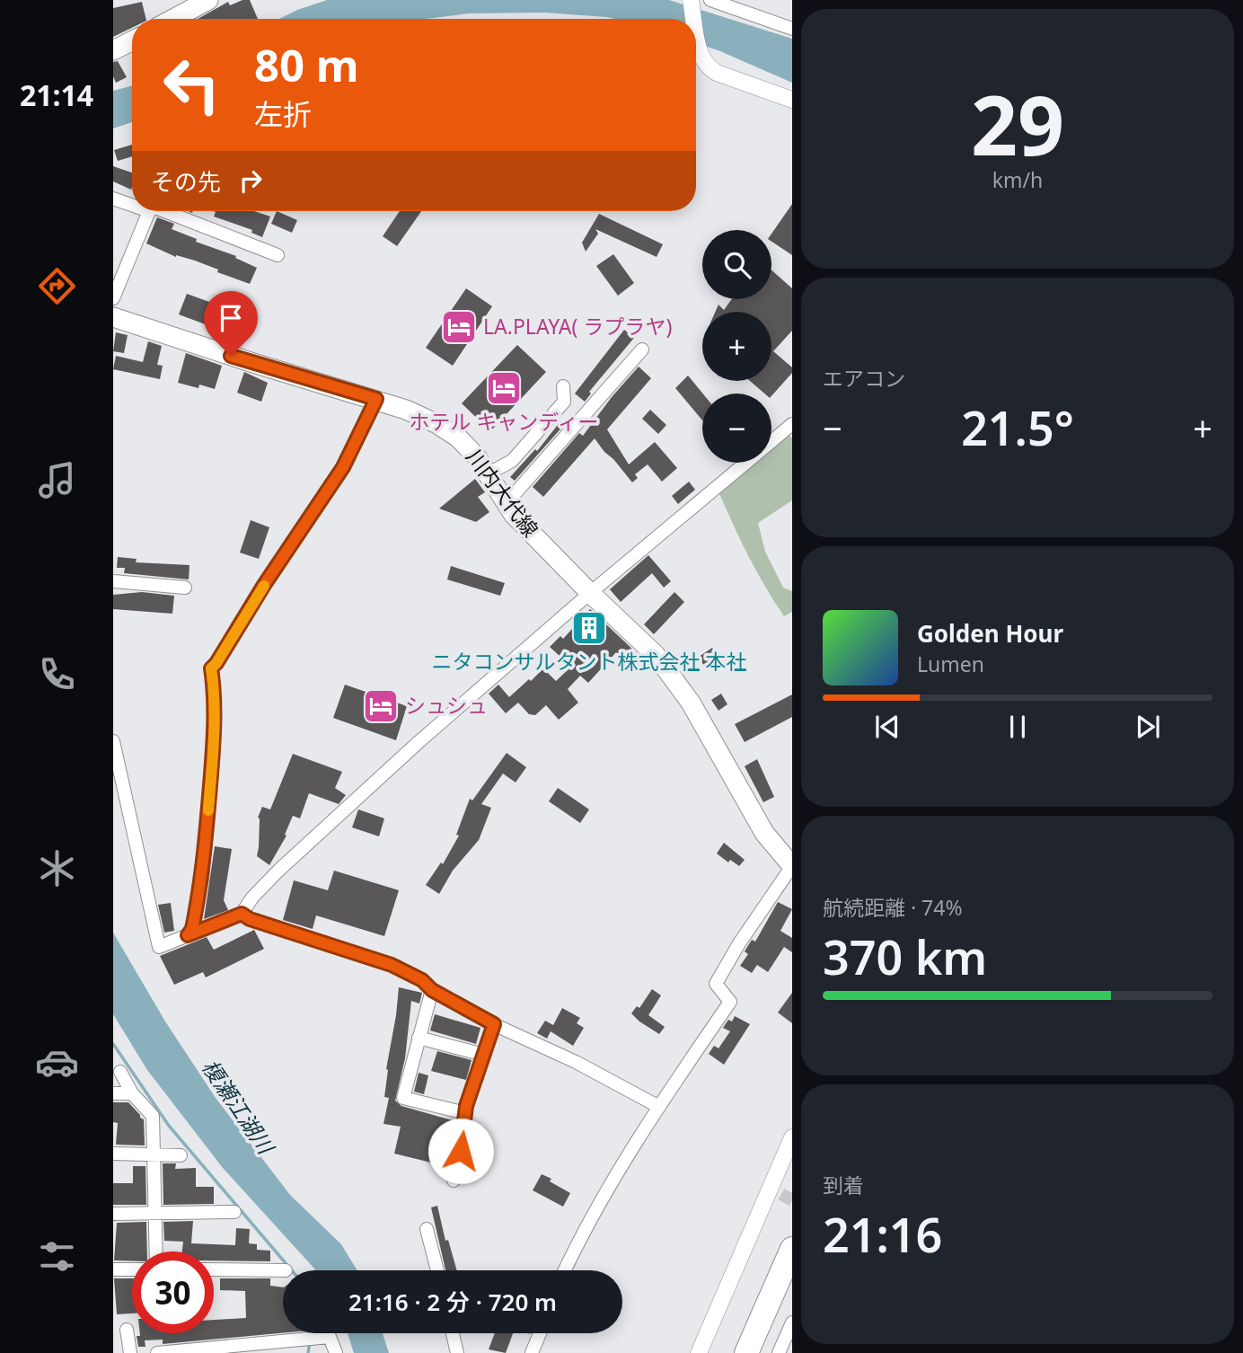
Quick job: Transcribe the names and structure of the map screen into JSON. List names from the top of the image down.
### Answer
{
  "streets": {
    "main road": ["川内大代線"]
  },
  "water": ["榎瀬江湖川"],
  "places": {
    "hotel": ["LA.PLAYA( ラプラヤ)", "ホテル キャンディー", "シュシュ"],
    "building": ["ニタコンサルタント株式会社 本社"]
  },
  "page": {
    "tabs": "21:14",
    "tile": [
      ["29", "km/h"],
      "エアコン",
      ["航続距離 · 74%", "370 km"],
      ["到着", "21:16"]
    ],
    "turn": ["80 m", "左折"],
    "then": "その先",
    "map_buttons": ["+", "−"],
    "heat": ["−", "21.5°", "+"],
    "song": ["Golden Hour", "Lumen"],
    "limit": "30",
    "trip": "21:16 · 2 分 · 720 m"
  }
}
